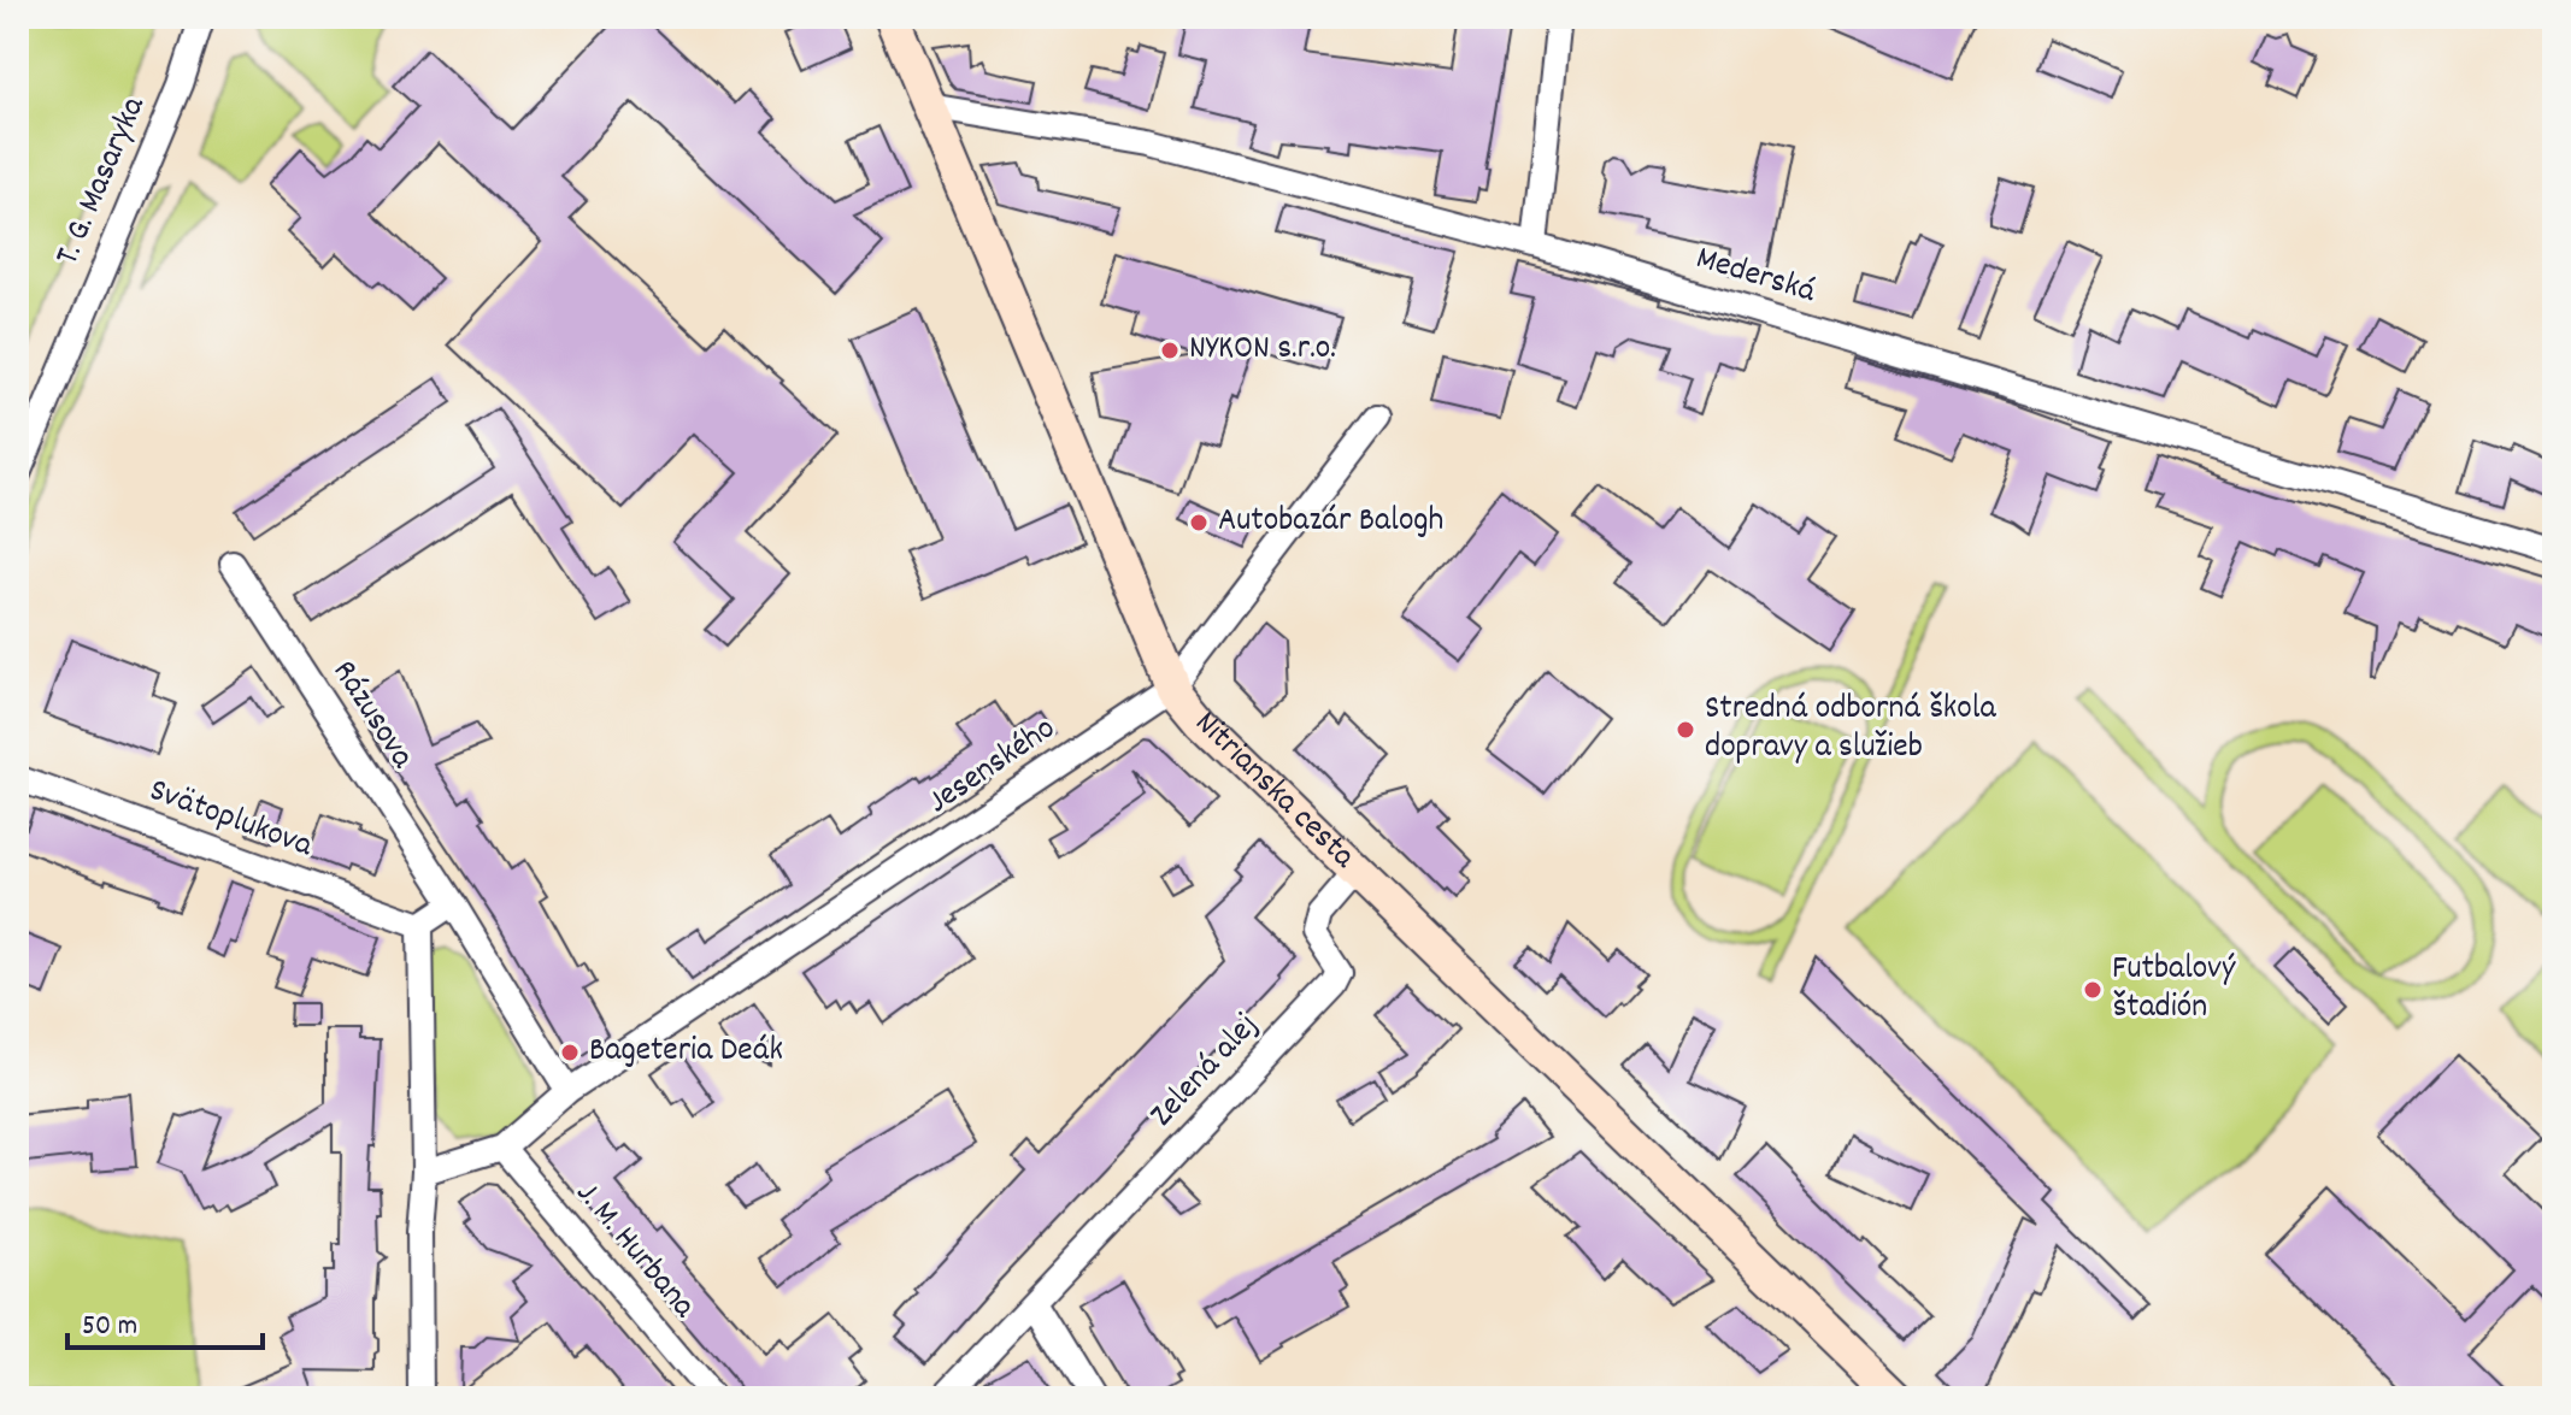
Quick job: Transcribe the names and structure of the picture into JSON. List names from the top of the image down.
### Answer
{
  "streets": {
    "main road": ["Nitrianska cesta"],
    "street": [
      "T. G. Masaryka",
      "Mederská",
      "Rázusova",
      "Jesenského",
      "Svätoplukova",
      "Zelená alej",
      "J. M. Hurbana"
    ]
  },
  "crossings": [
    ["Mederská", "Nitrianska cesta"],
    ["Rázusova", "Jesenského"],
    ["Jesenského", "Nitrianska cesta"],
    ["Jesenského", "J. M. Hurbana"],
    ["Nitrianska cesta", "Zelená alej"]
  ],
  "places": [
    "NYKON s.r.o.",
    "Autobazár Balogh",
    "Stredná odborná škola dopravy a služieb",
    "Futbalový štadión",
    "Bageteria Deák"
  ],
  "scale_bar": "50 m"
}
